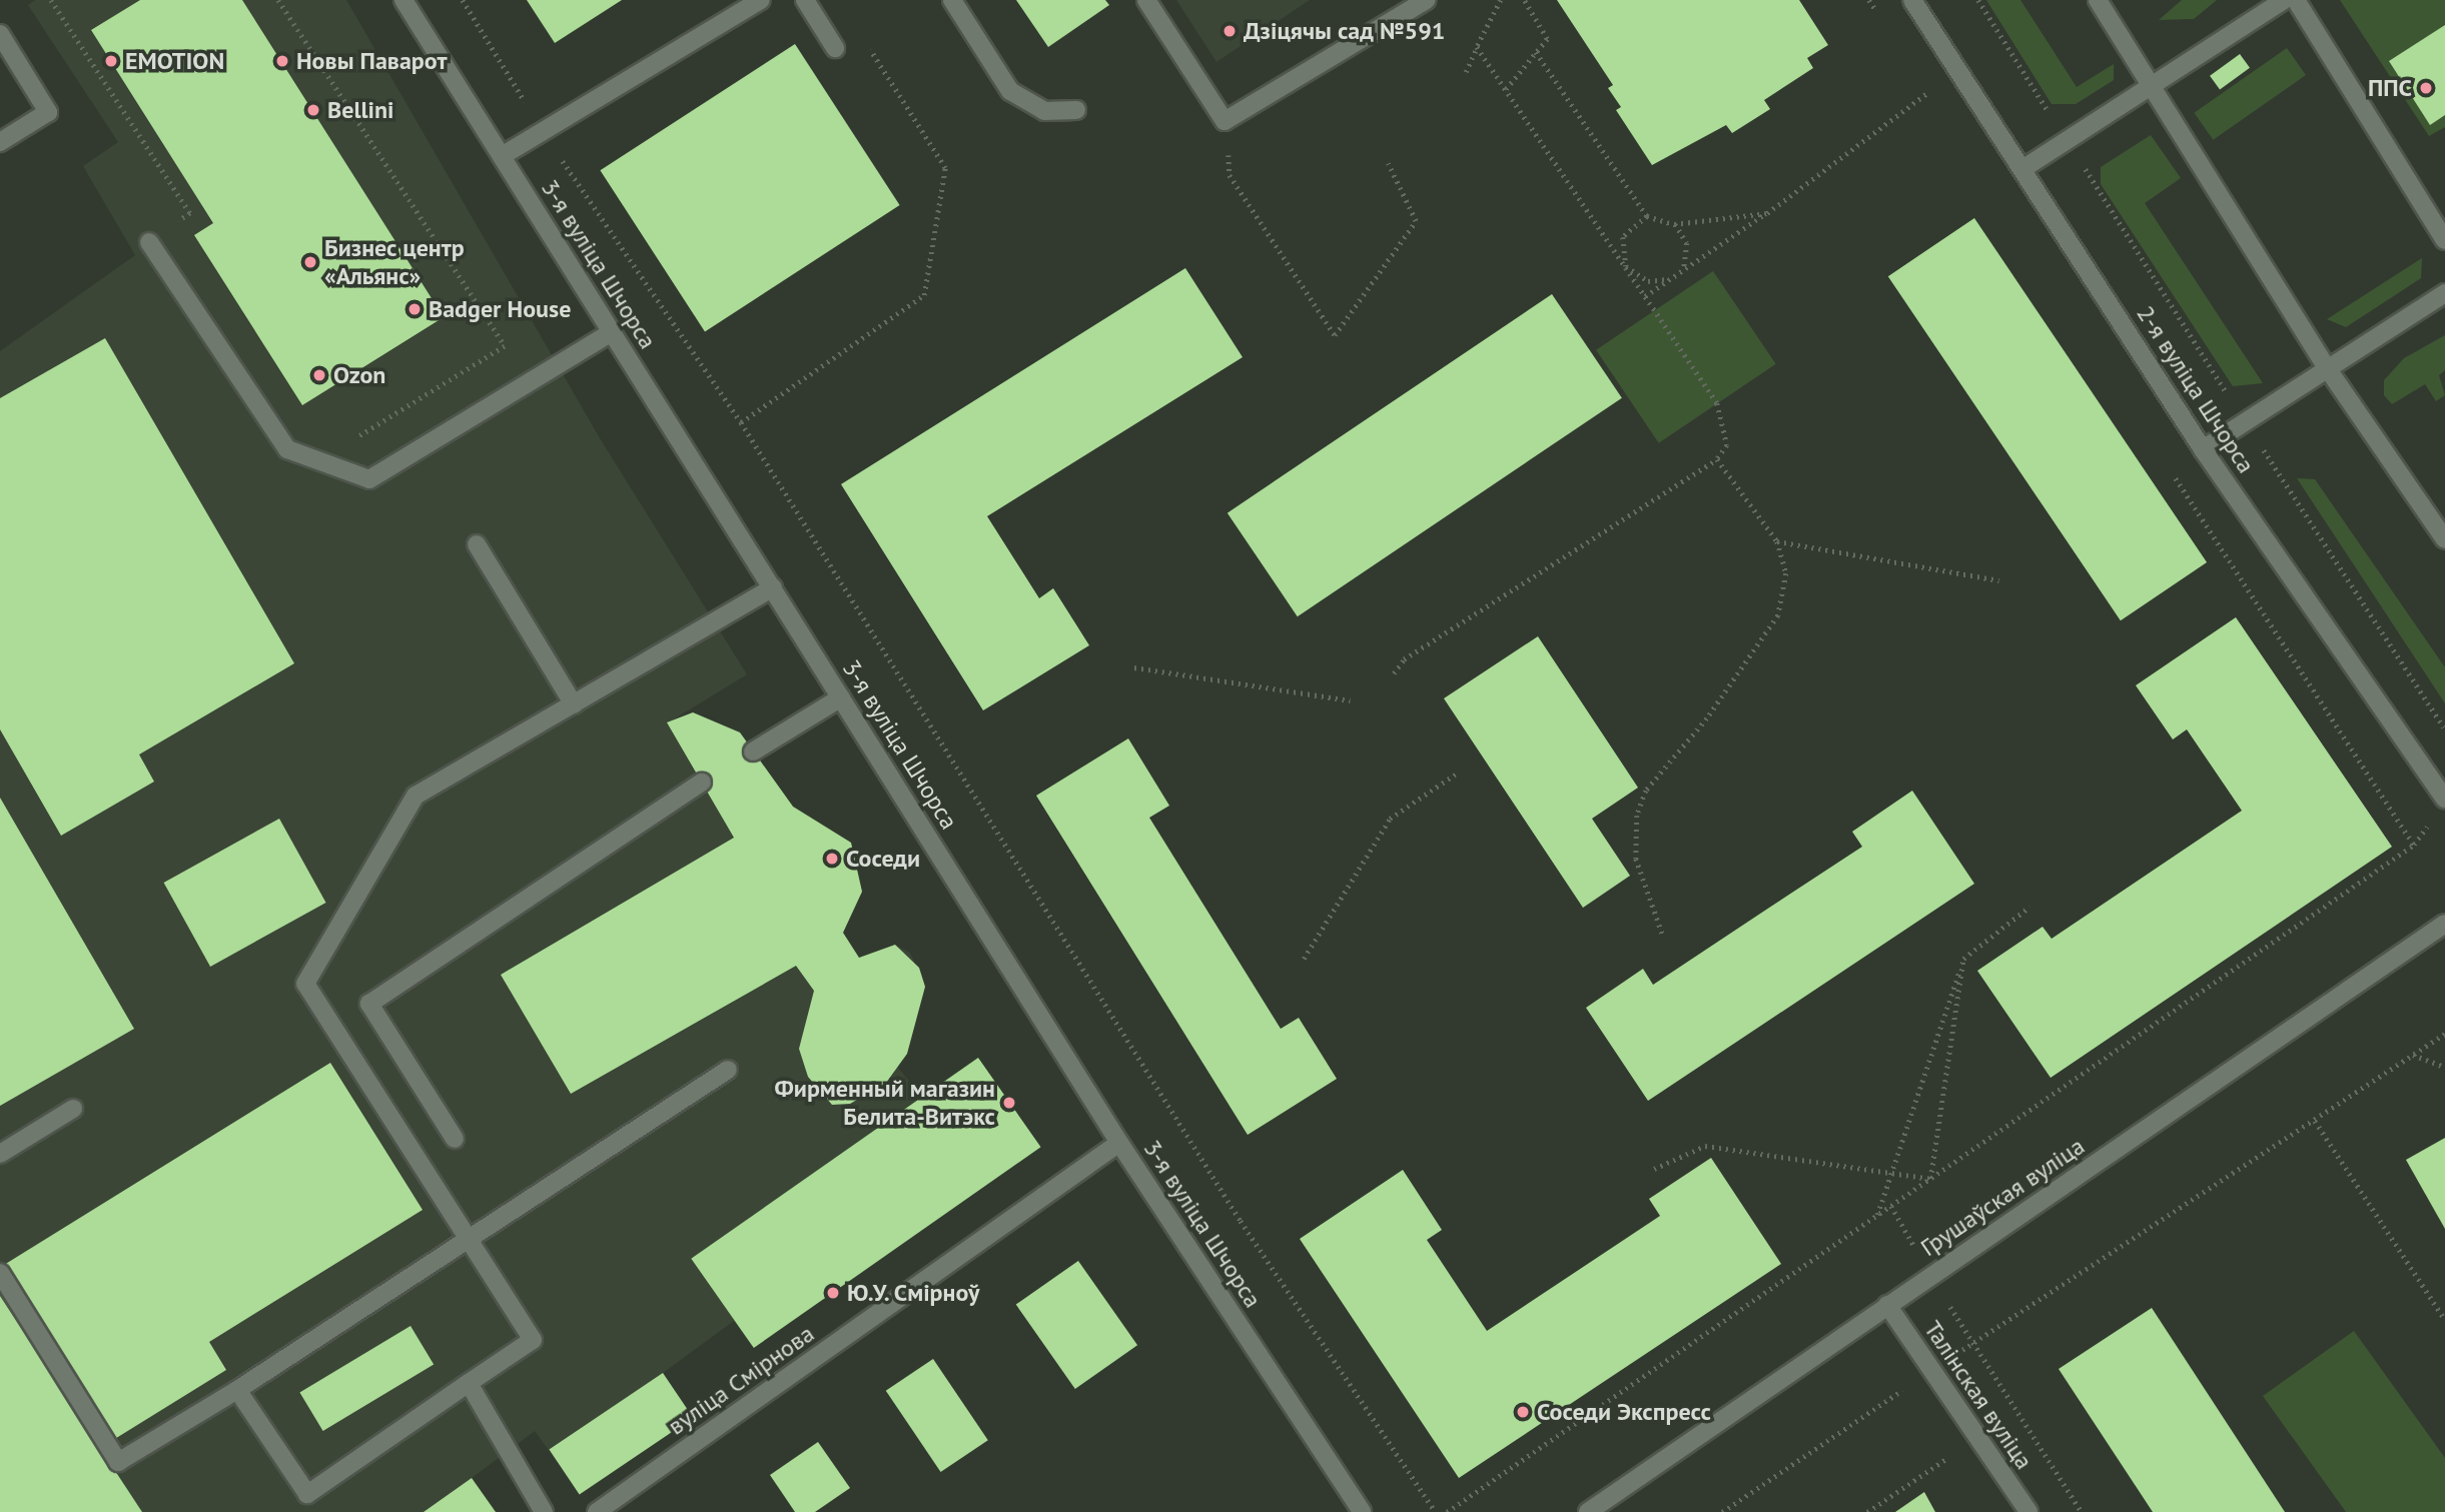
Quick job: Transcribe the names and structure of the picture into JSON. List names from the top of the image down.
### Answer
{
  "streets": {
    "street": [
      "3-я вуліца Шчорса",
      "2-я вуліца Шчорса",
      "Грушаўская вуліца",
      "вуліца Смірнова",
      "Талінская вуліца"
    ]
  },
  "crossings": [
    ["3-я вуліца Шчорса", "вуліца Смірнова"],
    ["Грушаўская вуліца", "Талінская вуліца"]
  ],
  "places": [
    "Дзіцячы сад №591",
    "EMOTION",
    "Новы Паварот",
    "ППС",
    "Bellini",
    "Бизнес центр «Альянс»",
    "Badger House",
    "Ozon",
    "Соседи",
    "Фирменный магазин Белита-Витэкс",
    "Ю.У. Смірноў",
    "Соседи Экспресс"
  ]
}
